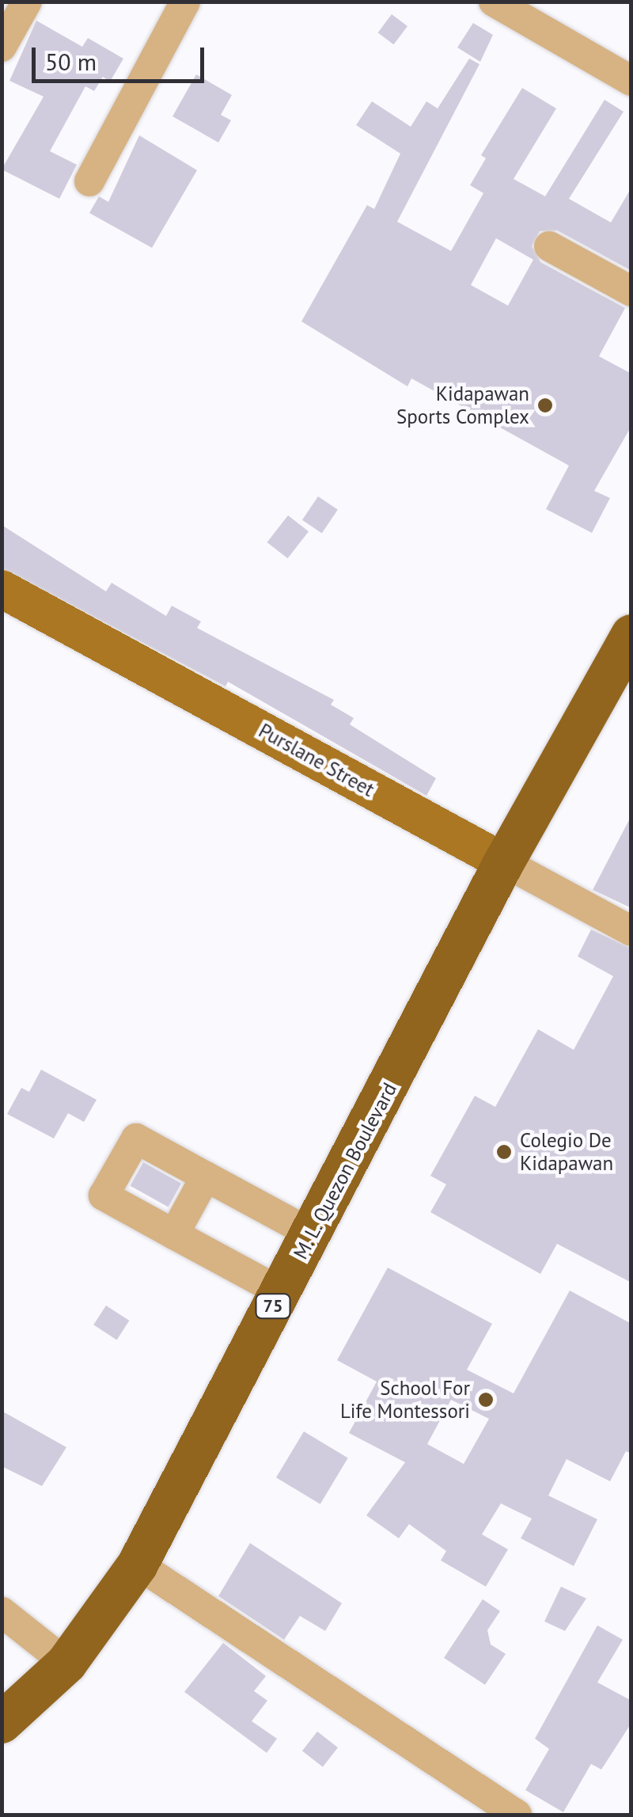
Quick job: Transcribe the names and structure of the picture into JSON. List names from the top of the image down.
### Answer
{
  "streets": {
    "highway": ["M. L. Quezon Boulevard", "75"],
    "main road": ["Purslane Street"]
  },
  "crossings": [
    ["Purslane Street", "M. L. Quezon Boulevard"]
  ],
  "places": ["Kidapawan Sports Complex", "Colegio De Kidapawan", "School For Life Montessori"],
  "scale_bar": "50 m"
}
